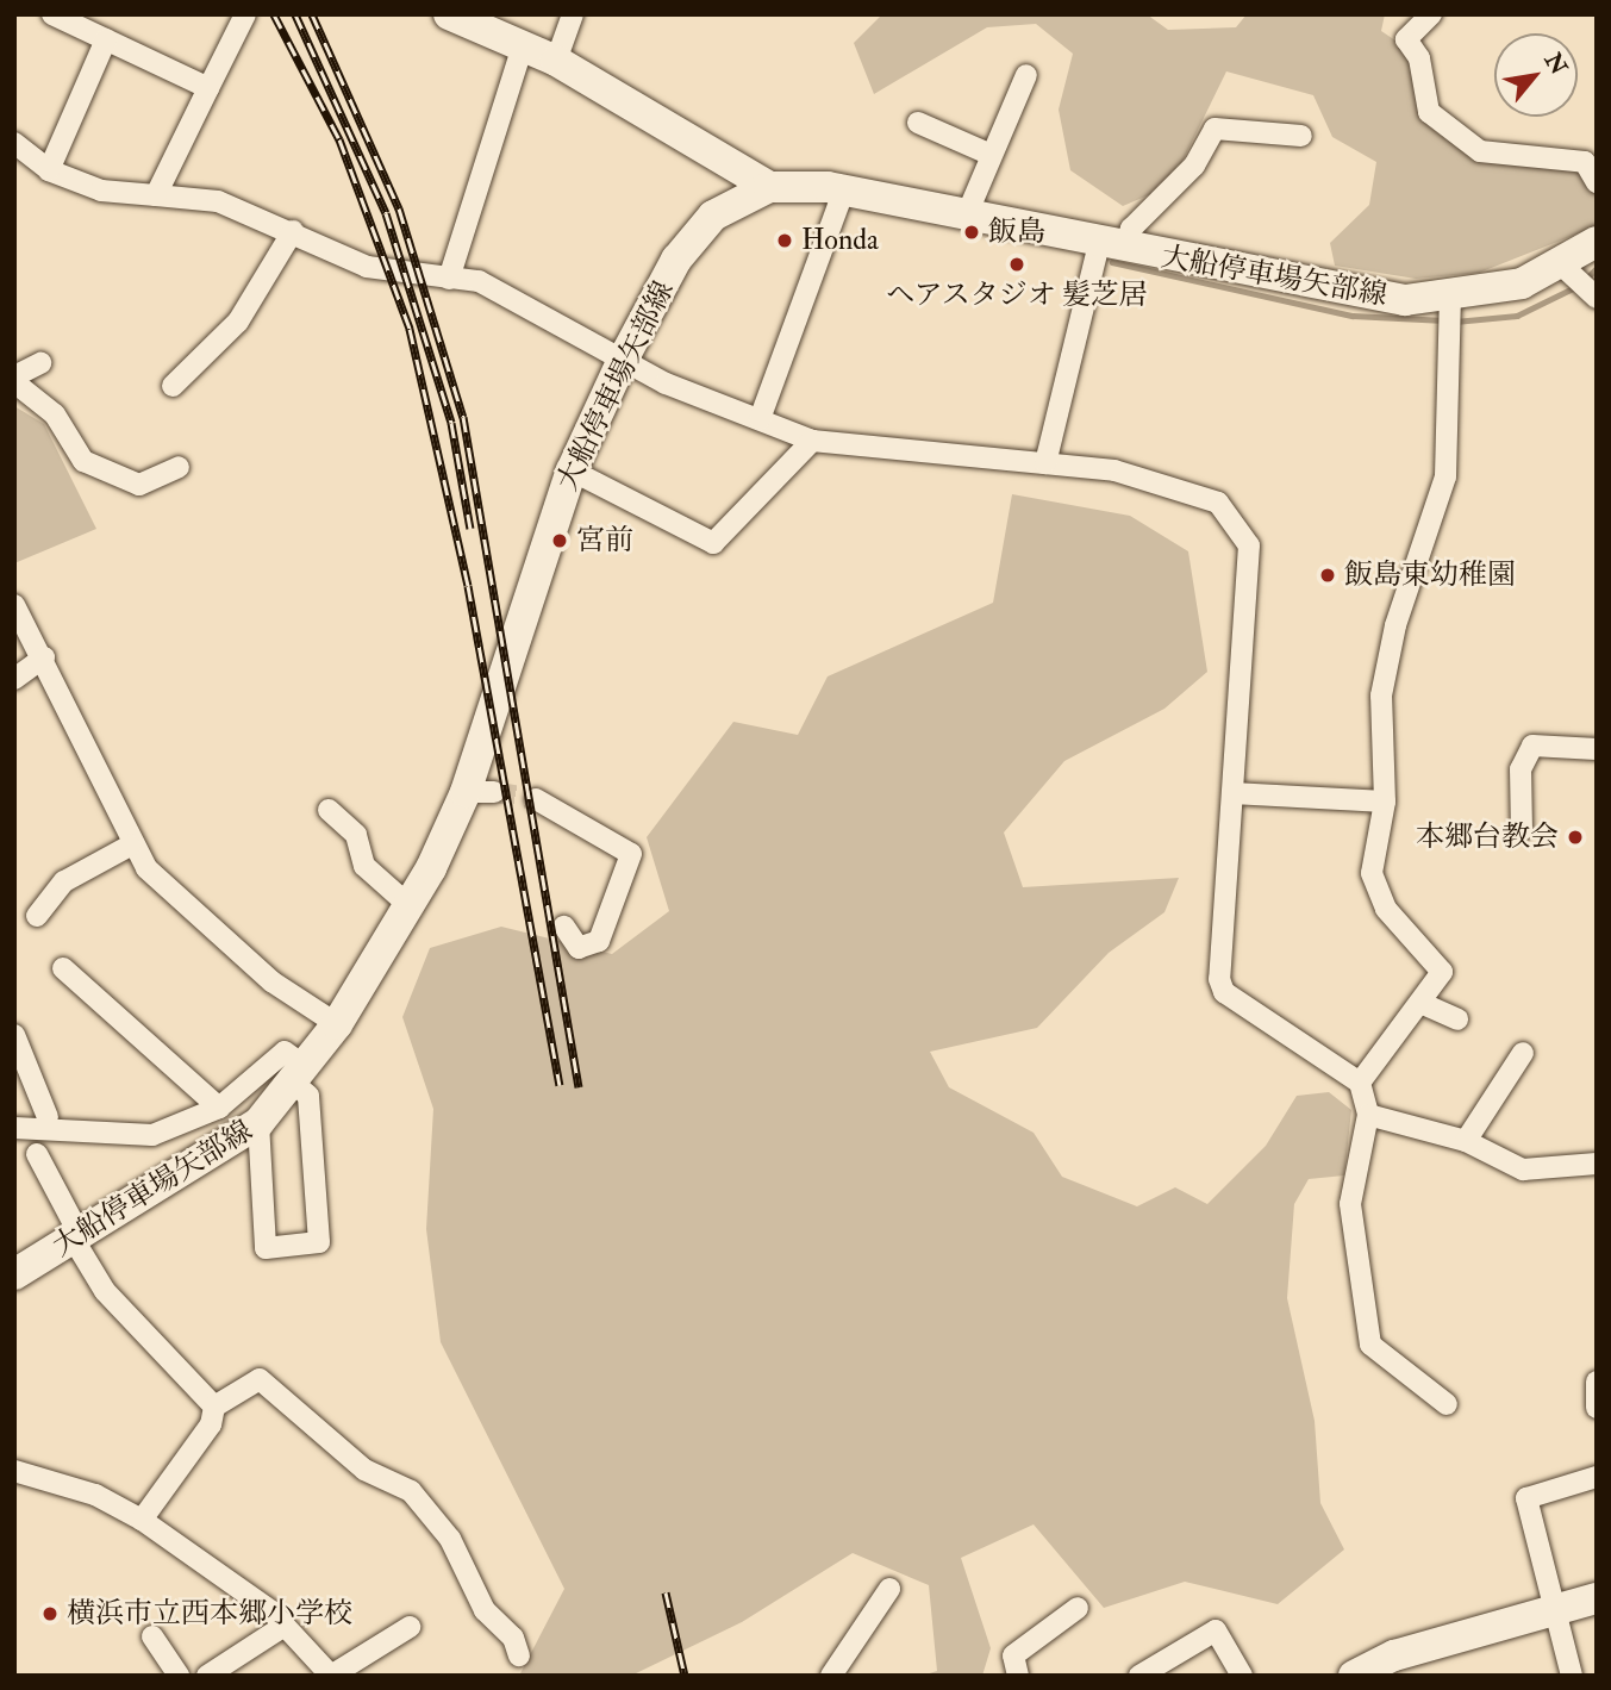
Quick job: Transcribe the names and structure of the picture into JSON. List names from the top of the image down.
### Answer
{
  "streets": {
    "main road": ["大船停車場矢部線"]
  },
  "places": [
    "飯島",
    "Honda",
    "ヘアスタジオ 髪芝居",
    "宮前",
    "飯島東幼稚園",
    "本郷台教会",
    "横浜市立西本郷小学校"
  ],
  "north": "top right"
}
